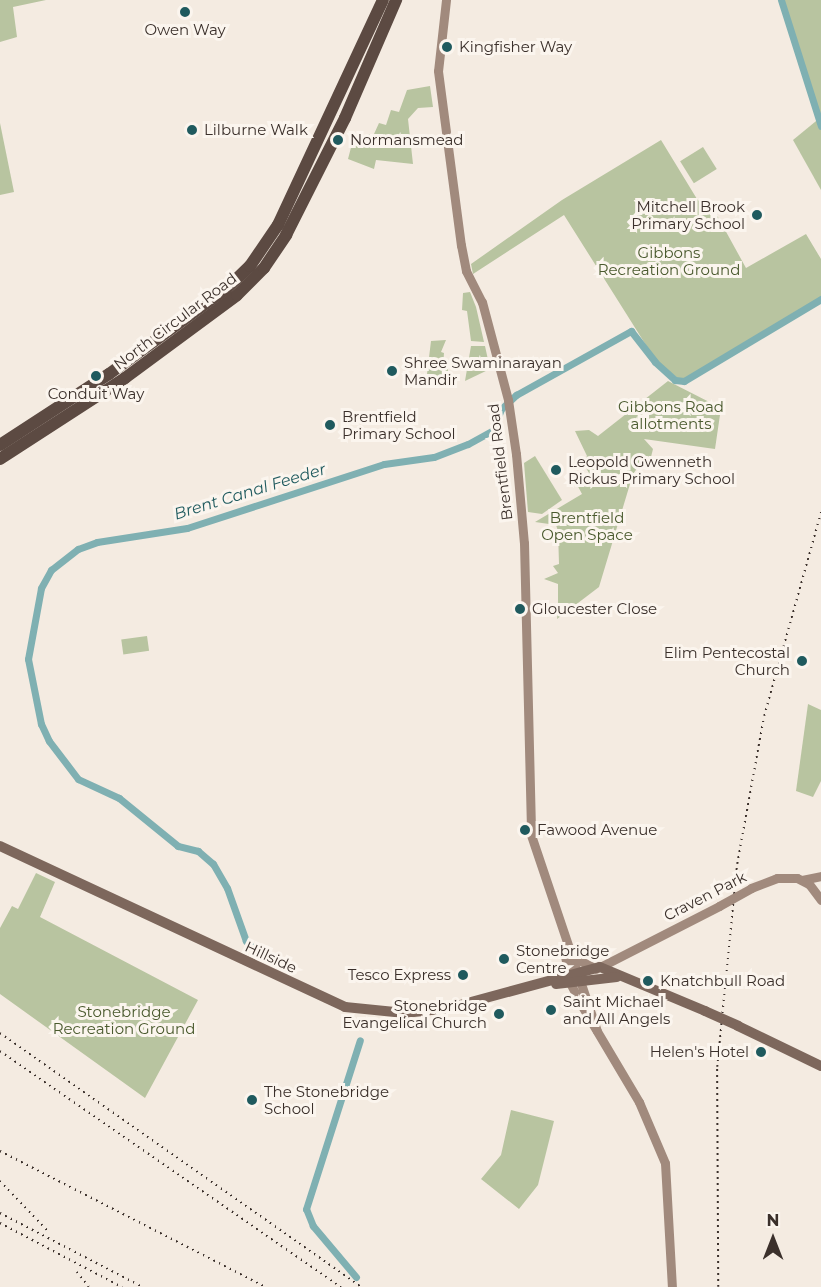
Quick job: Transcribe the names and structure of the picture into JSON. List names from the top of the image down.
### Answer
{
  "streets": {
    "highway": ["North Circular Road"],
    "main road": ["Craven Park", "Hillside"],
    "street": ["Brentfield Road"]
  },
  "crossings": [
    ["Brentfield Road", "Craven Park"],
    ["Brentfield Road", "Hillside"],
    ["Craven Park", "Hillside"]
  ],
  "water": ["Brent Canal Feeder"],
  "parks": [
    "Gibbons Recreation Ground",
    "Gibbons Road allotments",
    "Brentfield Open Space",
    "Stonebridge Recreation Ground"
  ],
  "places": [
    "Owen Way",
    "Kingfisher Way",
    "Lilburne Walk",
    "Normansmead",
    "Mitchell Brook Primary School",
    "Shree Swaminarayan Mandir",
    "Conduit Way",
    "Brentfield Primary School",
    "Leopold Gwenneth Rickus Primary School",
    "Gloucester Close",
    "Elim Pentecostal Church",
    "Fawood Avenue",
    "Stonebridge Centre",
    "Tesco Express",
    "Knatchbull Road",
    "Saint Michael and All Angels",
    "Stonebridge Evangelical Church",
    "Helen's Hotel",
    "The Stonebridge School"
  ],
  "north": "top"
}
